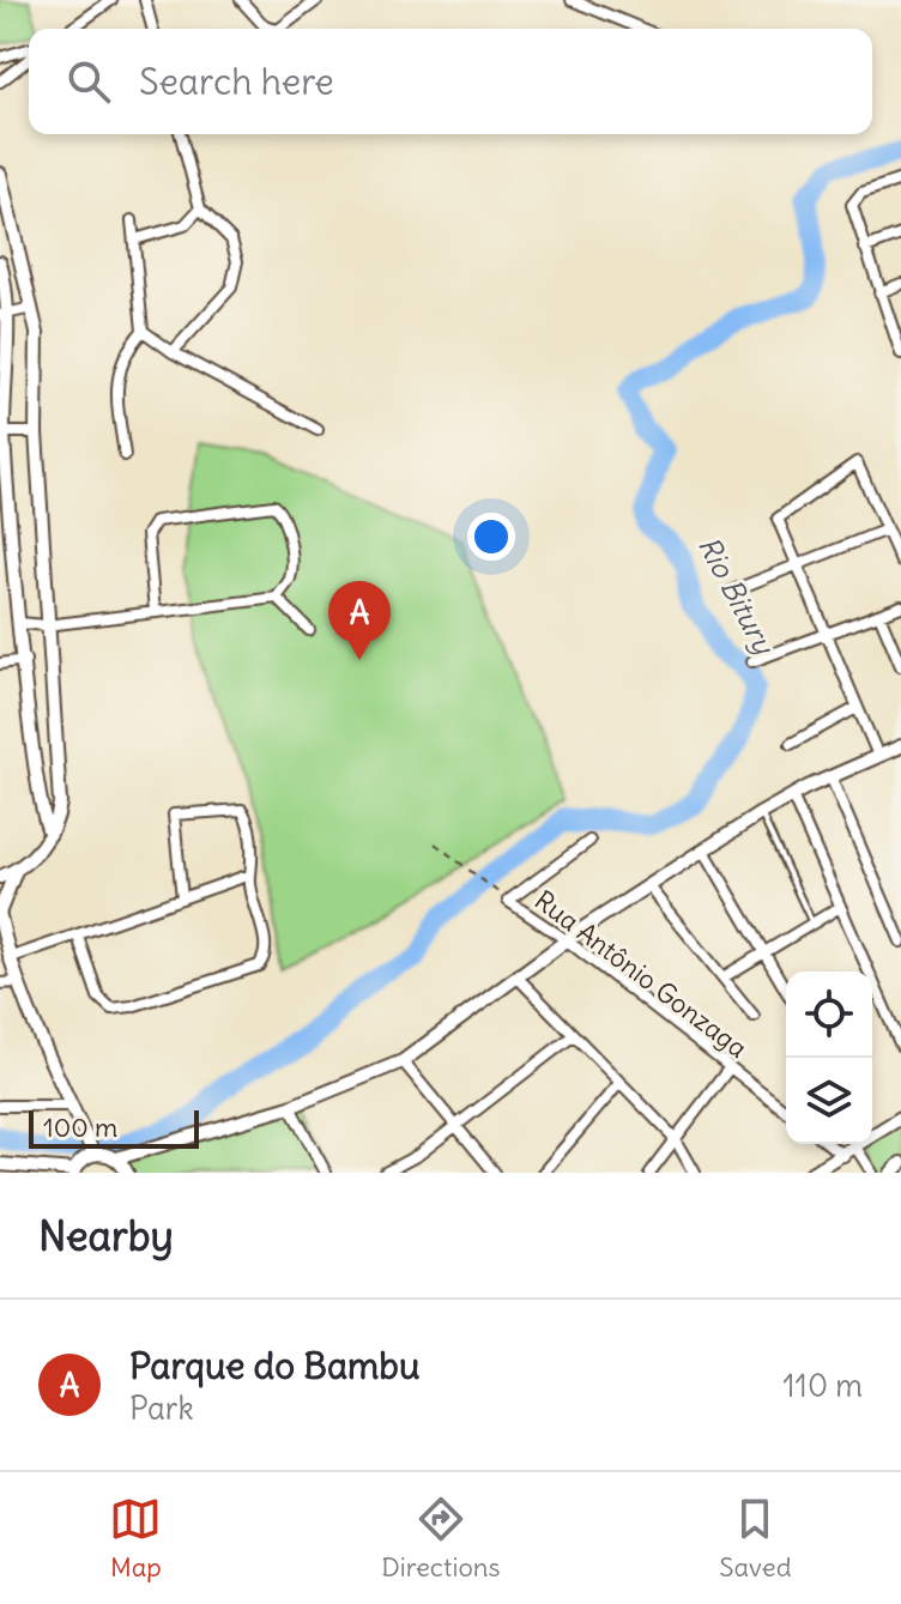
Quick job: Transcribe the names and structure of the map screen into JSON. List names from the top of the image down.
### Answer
{
  "streets": {
    "street": ["Rua Antônio Gonzaga"]
  },
  "water": ["Rio Bitury"],
  "scale_bar": "100 m",
  "page": {
    "search": "Search here",
    "pins": "A",
    "scale": "100 m",
    "heading": "Nearby",
    "list": [
      {
        "mark": "A",
        "name": "Parque do Bambu",
        "note": "Park",
        "value": "110 m"
      }
    ],
    "nav": ["Map", "Directions", "Saved"]
  }
}
